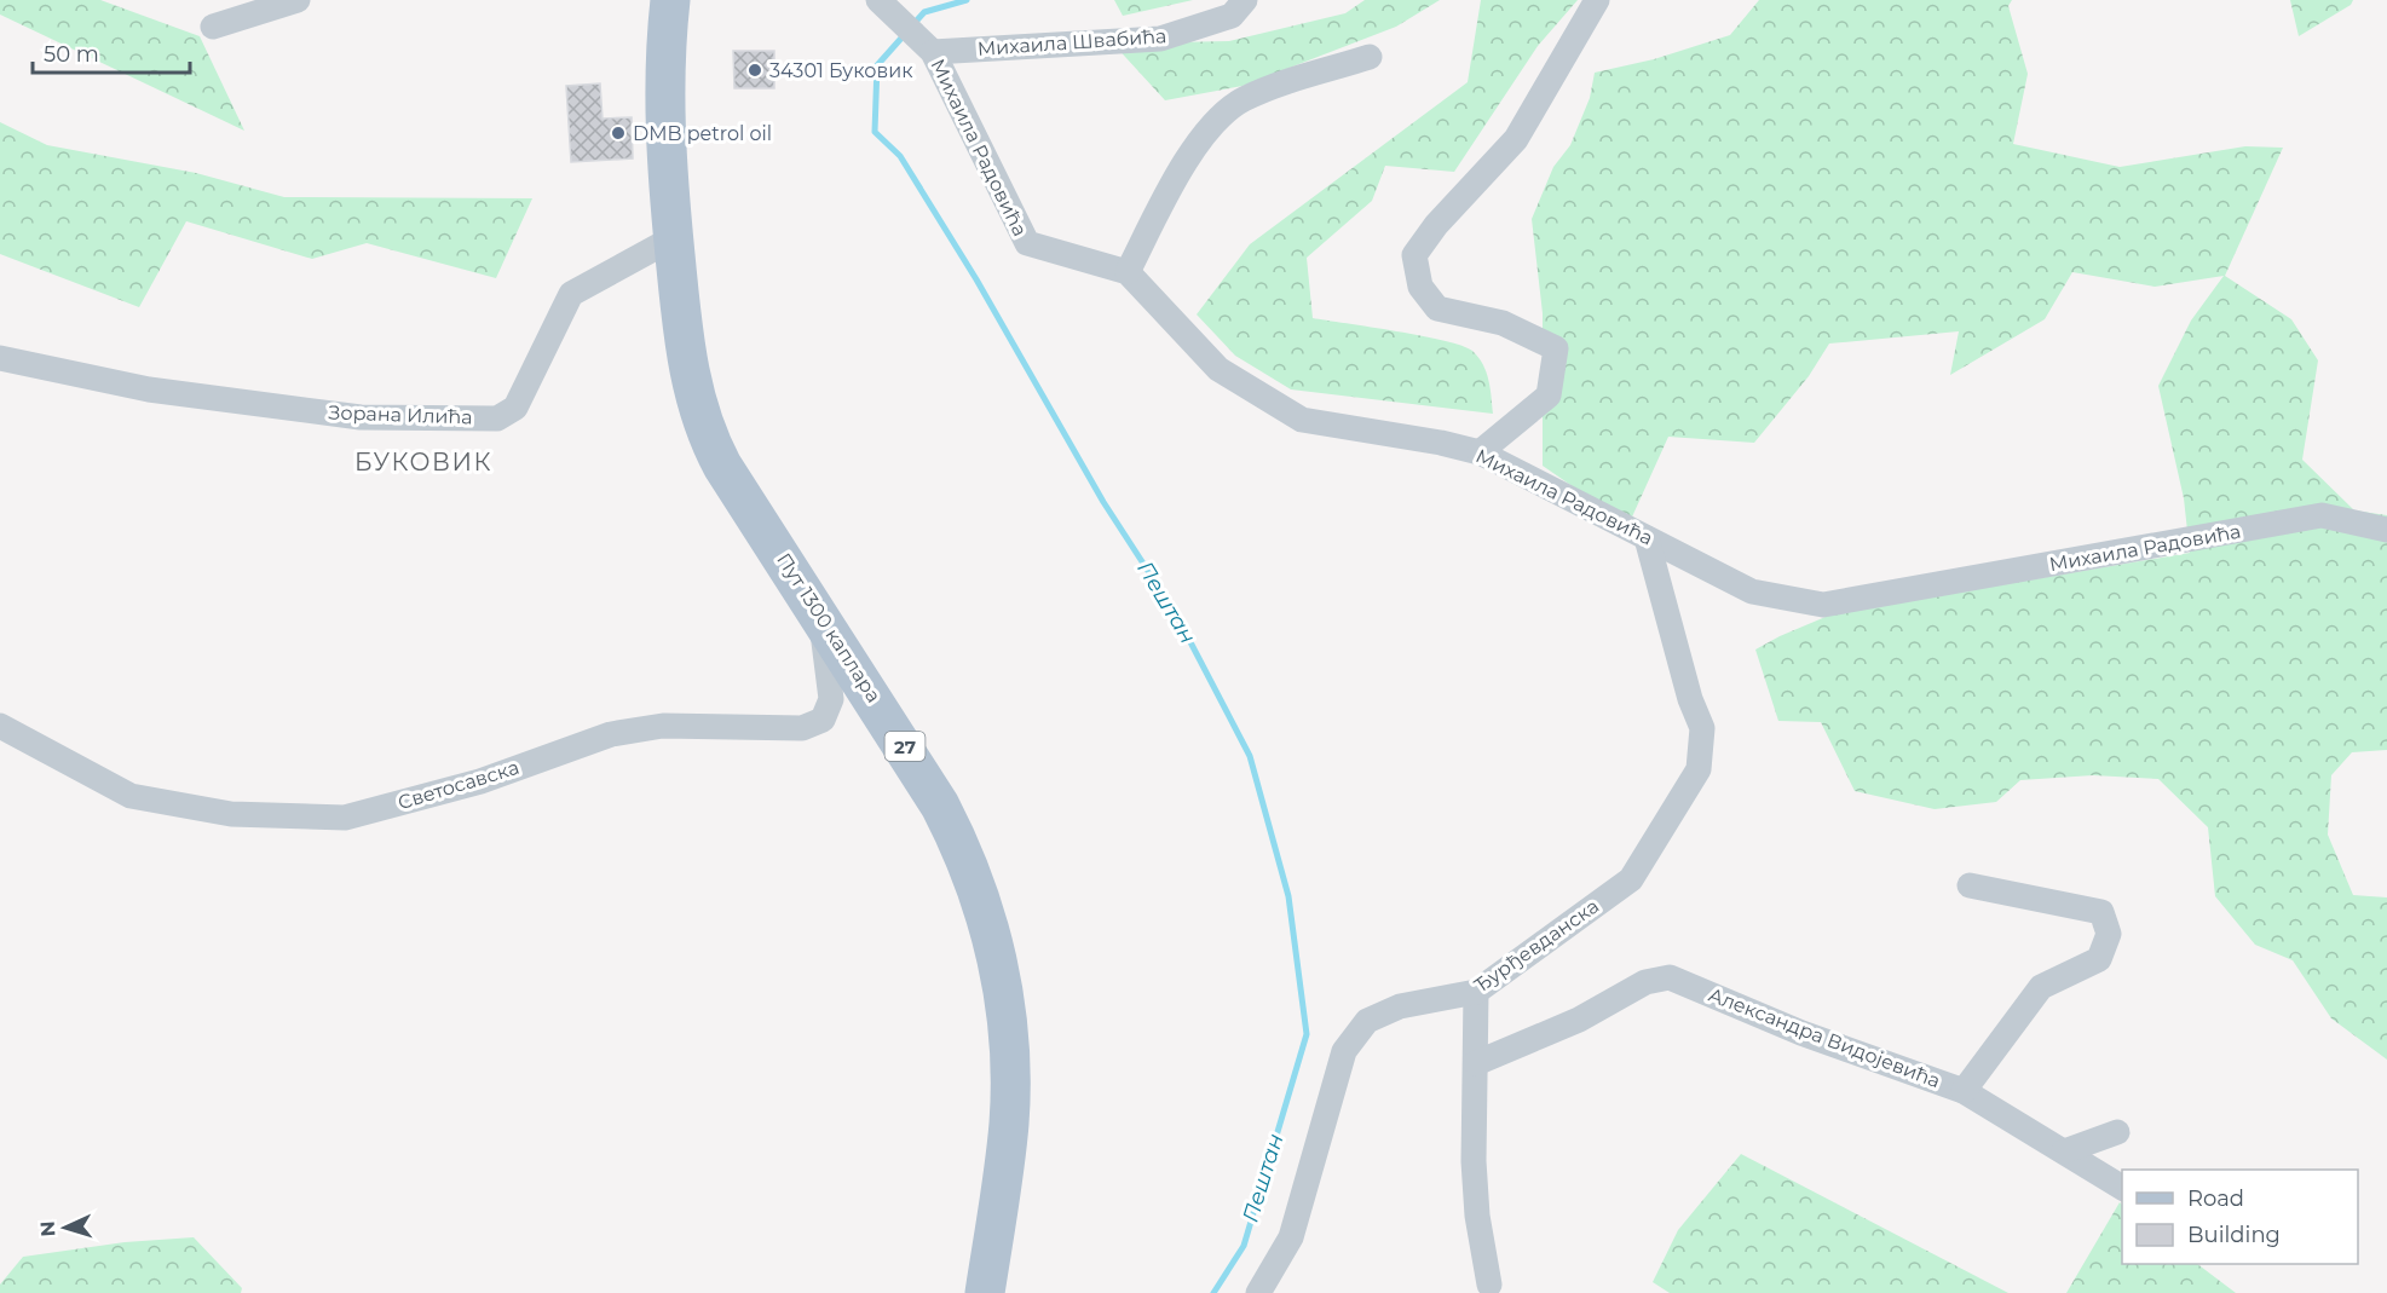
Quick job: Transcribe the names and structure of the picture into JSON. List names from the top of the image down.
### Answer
{
  "streets": {
    "main road": ["Пут 1300 каплара", "27"],
    "street": [
      "Михаила Швабића",
      "Михаила Радовића",
      "Зорана Илића",
      "Светосавска",
      "Ђурђевданска",
      "Александра Видојевића"
    ]
  },
  "crossings": [
    ["Михаила Швабића", "Михаила Радовића"],
    ["Михаила Радовића", "Ђурђевданска"],
    ["Зорана Илића", "Пут 1300 каплара"],
    ["Пут 1300 каплара", "Светосавска"]
  ],
  "districts": ["БУКОВИК"],
  "water": ["Пештан"],
  "places": ["34301 Буковик", "DMB petrol oil"],
  "legend": ["Road", "Building"],
  "scale_bar": "50 m",
  "north": "left"
}
